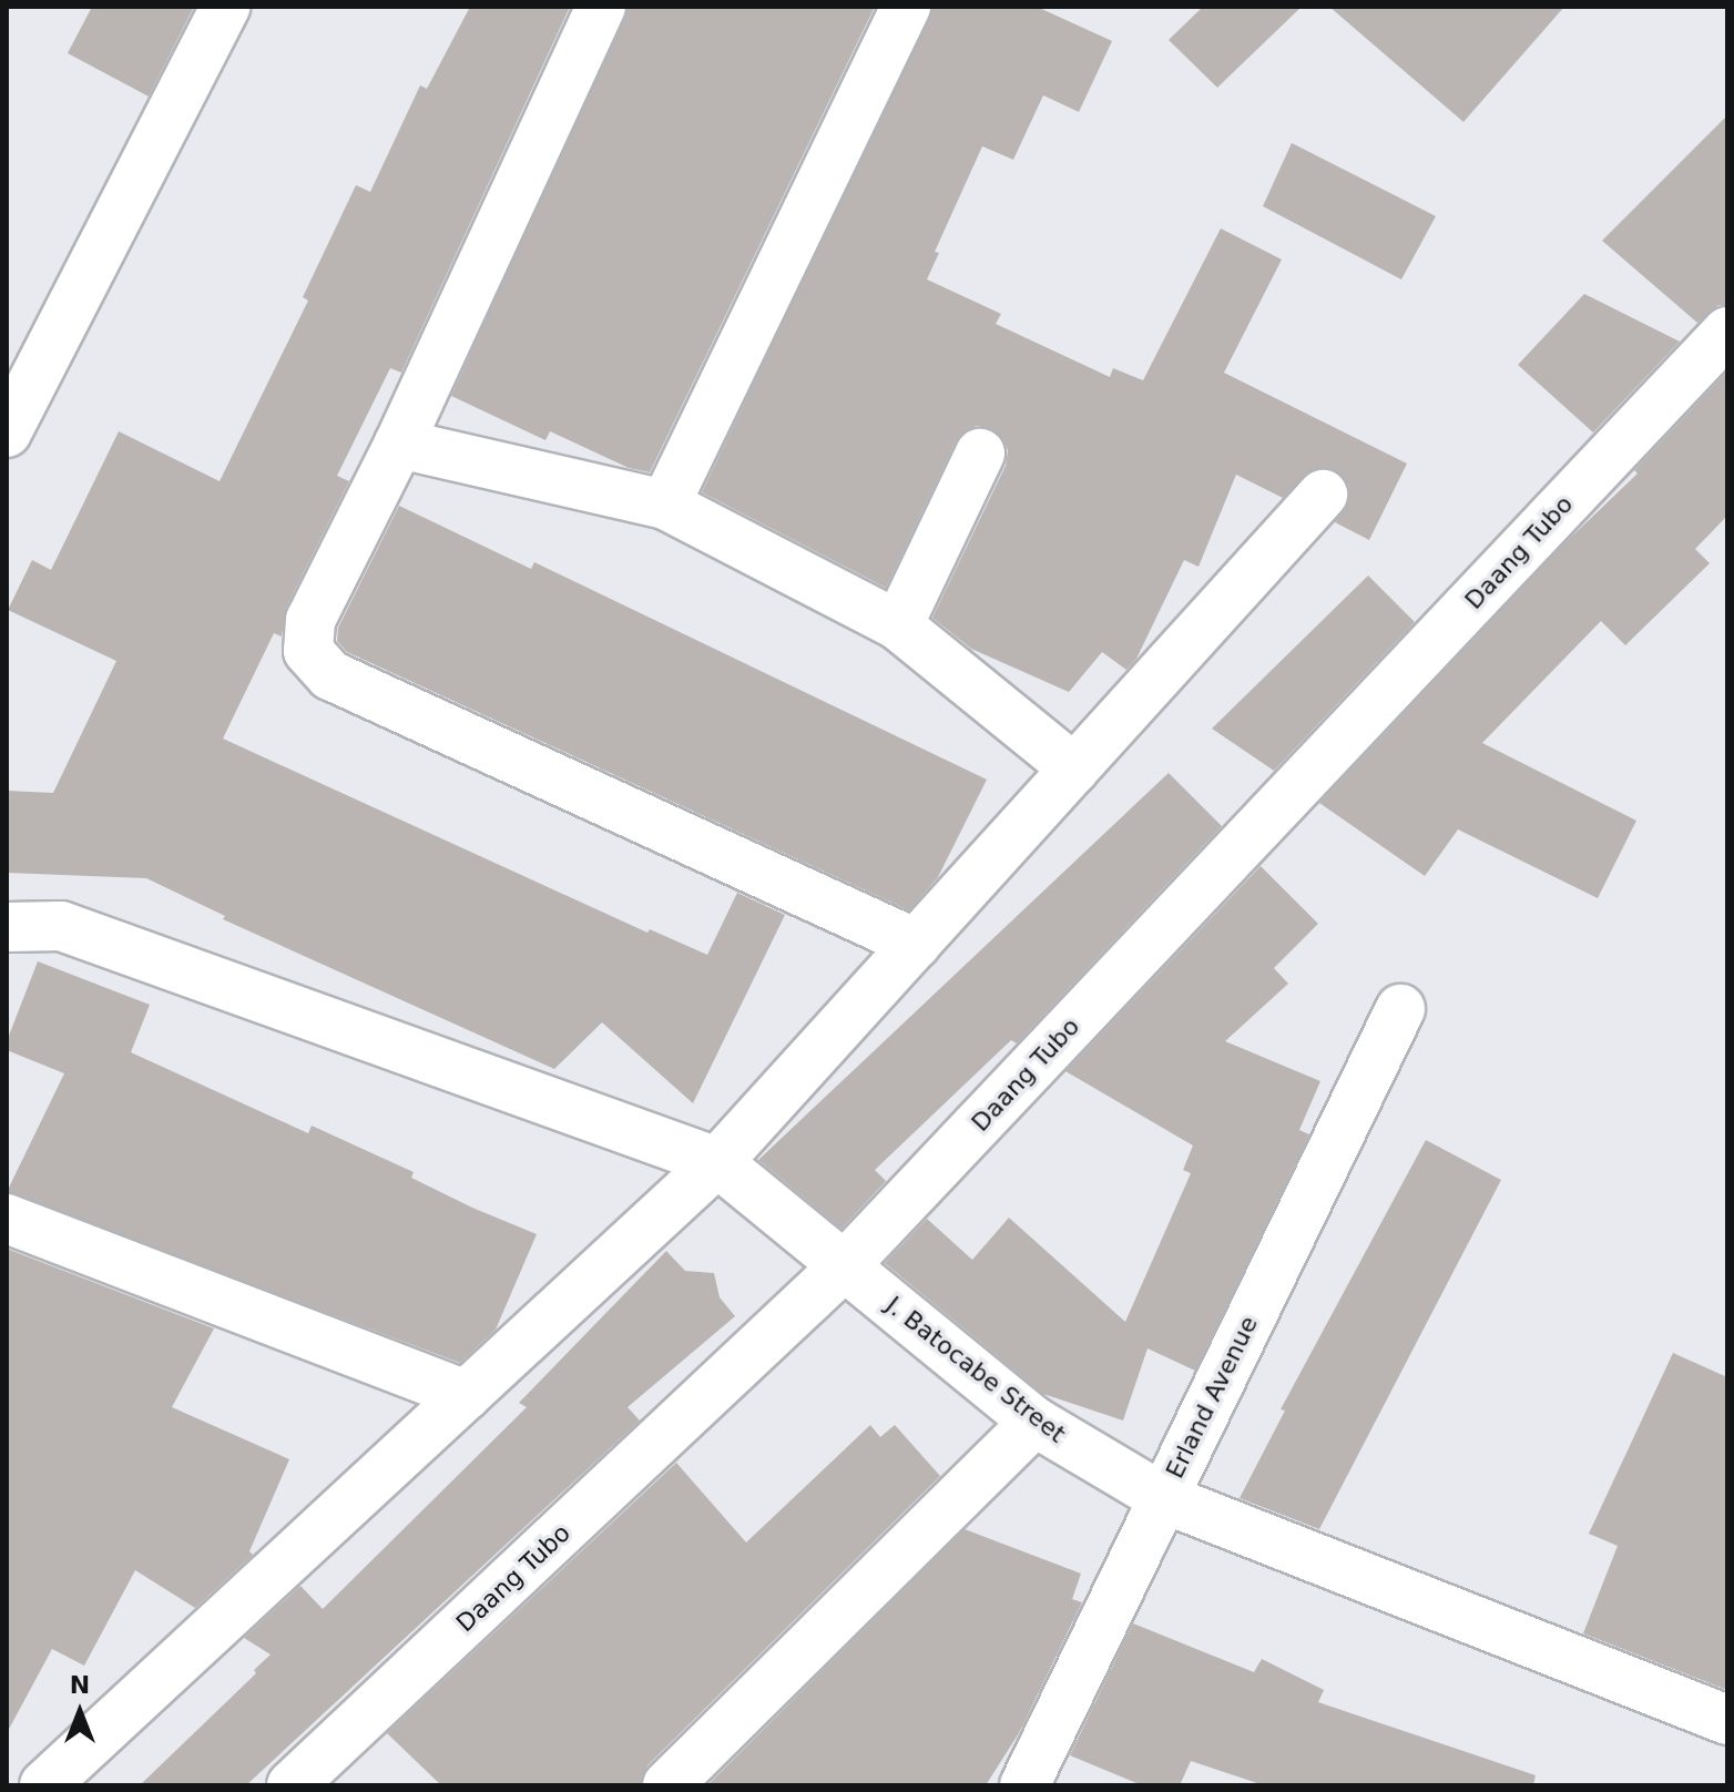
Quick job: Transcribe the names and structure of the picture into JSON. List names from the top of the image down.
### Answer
{
  "streets": {
    "street": ["Daang Tubo", "J. Batocabe Street", "Erland Avenue"]
  },
  "crossings": [
    ["Daang Tubo", "J. Batocabe Street"],
    ["J. Batocabe Street", "Erland Avenue"]
  ],
  "north": "top"
}
